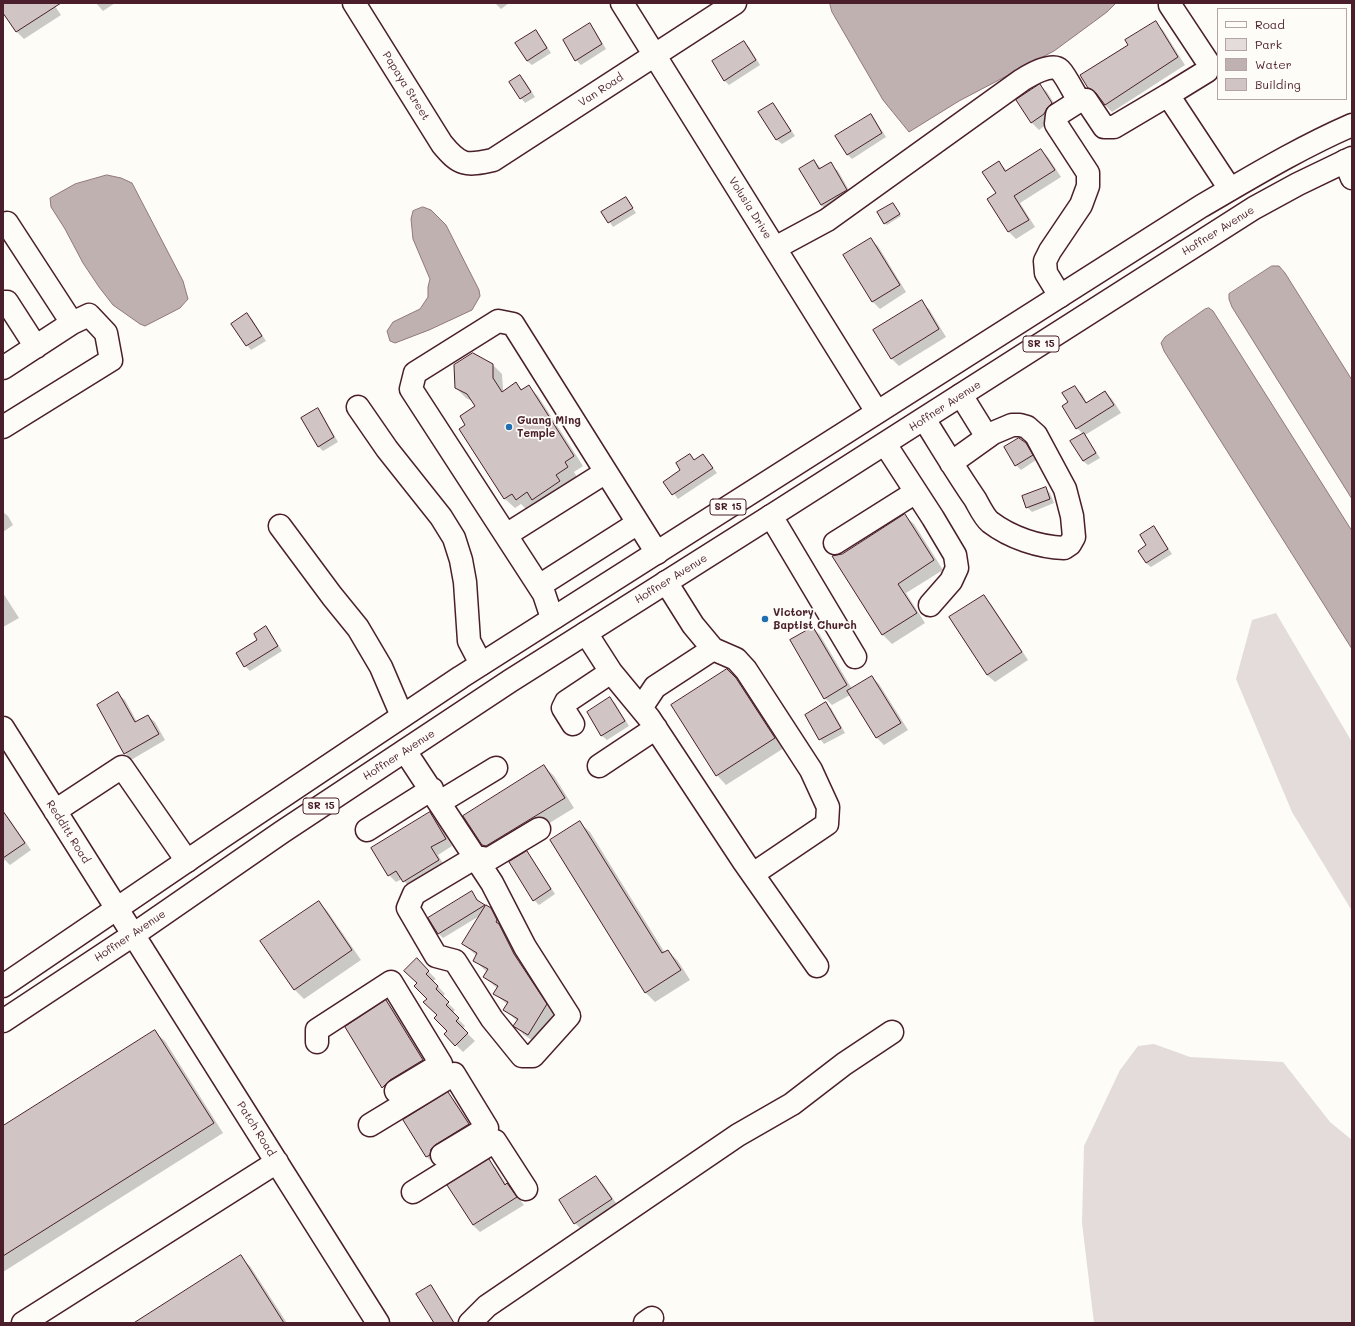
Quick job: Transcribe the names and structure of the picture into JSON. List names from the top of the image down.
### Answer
{
  "streets": {
    "main road": [
      "Papaya Street",
      "Van Road",
      "Volusia Drive",
      "Hoffner Avenue",
      "SR 15",
      "Redditt Road",
      "Patch Road"
    ]
  },
  "crossings": [
    ["Papaya Street", "Van Road"],
    ["Van Road", "Volusia Drive"],
    ["Volusia Drive", "SR 15"],
    ["Hoffner Avenue", "Redditt Road"],
    ["Hoffner Avenue", "Patch Road"],
    ["SR 15", "Redditt Road"],
    ["Redditt Road", "Patch Road"]
  ],
  "places": ["Guang Ming Temple", "Victory Baptist Church"],
  "legend": [
    "Road",
    "Park",
    "Water",
    "Building"
  ]
}
